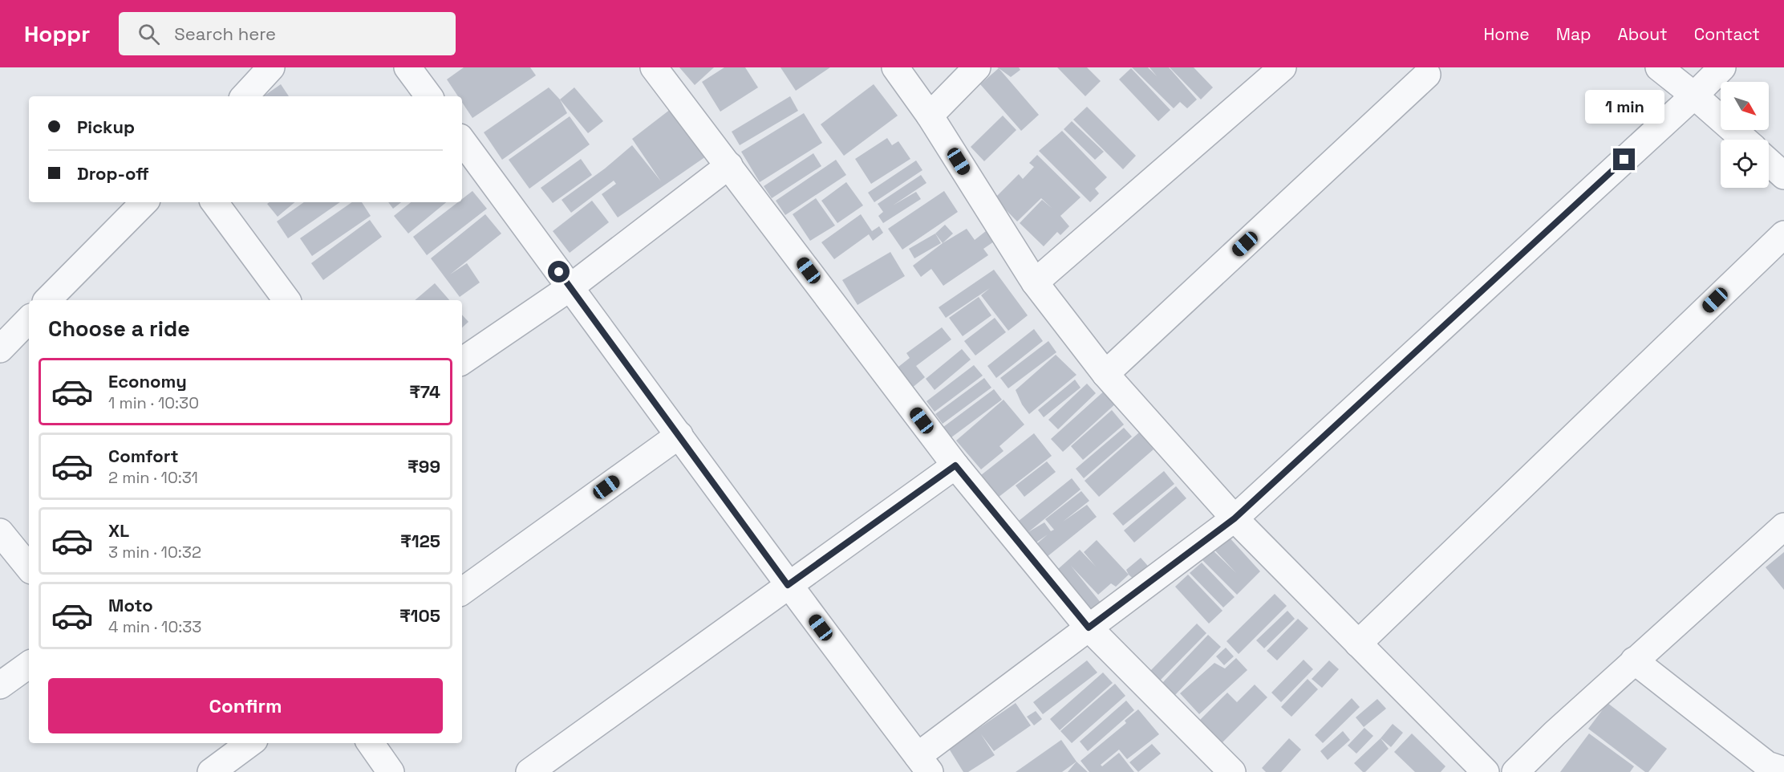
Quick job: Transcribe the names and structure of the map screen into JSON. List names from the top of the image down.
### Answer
{
  "north": "bottom right",
  "page": {
    "header": "Hoppr",
    "search": "Search here",
    "nav": [
      "Home",
      "Map",
      "About",
      "Contact"
    ],
    "bubble": "1 min",
    "banner": ["Pickup", "Drop-off"],
    "heading": "Choose a ride",
    "list": [
      {
        "name": "Economy",
        "note": "1 min · 10:30",
        "value": "₹74"
      },
      {
        "name": "Comfort",
        "note": "2 min · 10:31",
        "value": "₹99"
      },
      {
        "name": "XL",
        "note": "3 min · 10:32",
        "value": "₹125"
      },
      {
        "name": "Moto",
        "note": "4 min · 10:33",
        "value": "₹105"
      }
    ],
    "buttons": "Confirm"
  }
}
